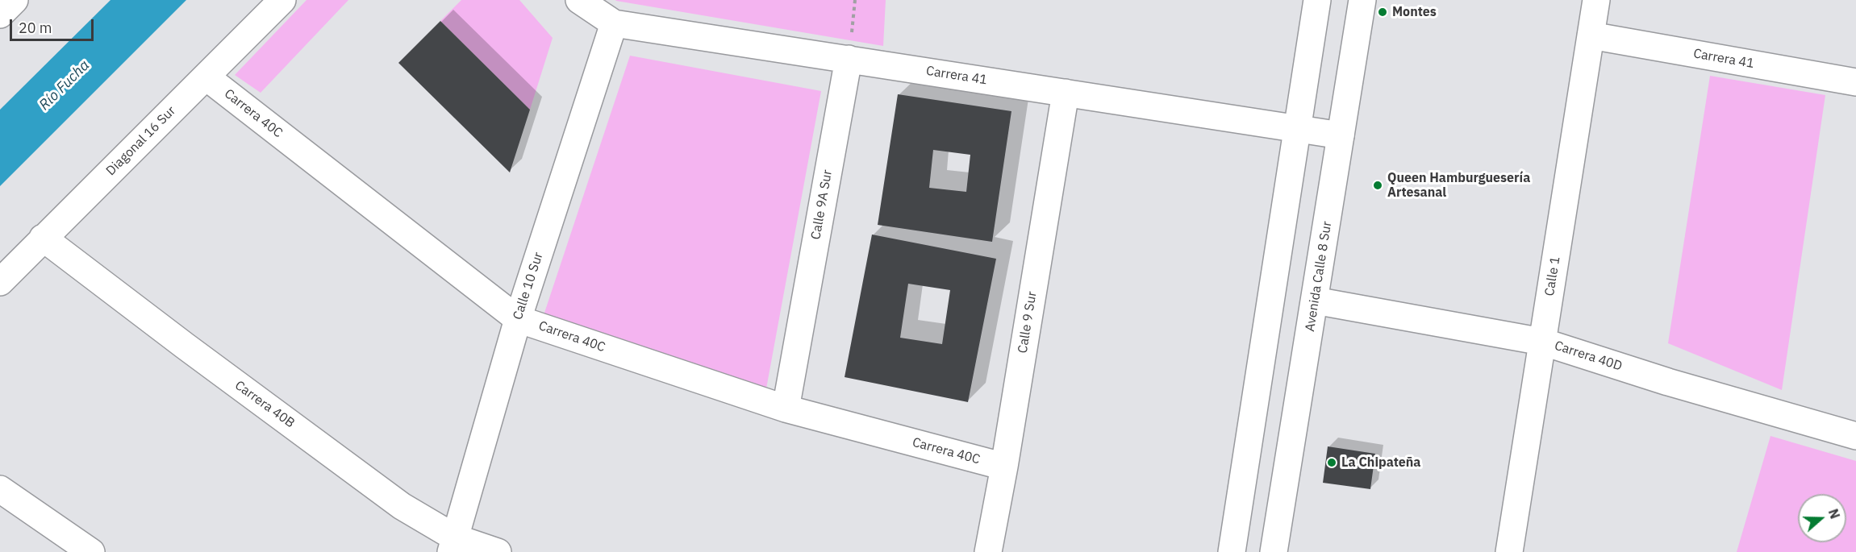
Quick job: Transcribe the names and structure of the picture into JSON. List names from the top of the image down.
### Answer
{
  "streets": {
    "street": [
      "Carrera 41",
      "Carrera 40C",
      "Diagonal 16 Sur",
      "Calle 9A Sur",
      "Avenida Calle 8 Sur",
      "Calle 1",
      "Calle 10 Sur",
      "Calle 9 Sur",
      "Carrera 40D",
      "Carrera 40B"
    ]
  },
  "crossings": [
    ["Carrera 41", "Calle 9A Sur"],
    ["Carrera 41", "Avenida Calle 8 Sur"],
    ["Carrera 41", "Calle 1"],
    ["Carrera 41", "Calle 10 Sur"],
    ["Carrera 41", "Calle 9 Sur"],
    ["Carrera 40C", "Diagonal 16 Sur"],
    ["Carrera 40C", "Calle 9A Sur"],
    ["Carrera 40C", "Calle 10 Sur"],
    ["Carrera 40C", "Calle 9 Sur"],
    ["Diagonal 16 Sur", "Carrera 40B"],
    ["Avenida Calle 8 Sur", "Carrera 40D"],
    ["Calle 1", "Carrera 40D"],
    ["Calle 10 Sur", "Carrera 40B"]
  ],
  "water": ["Río Fucha"],
  "places": ["Montes", "Queen Hamburguesería Artesanal", "La Chipateña"],
  "scale_bar": "20 m",
  "north": "right"
}
